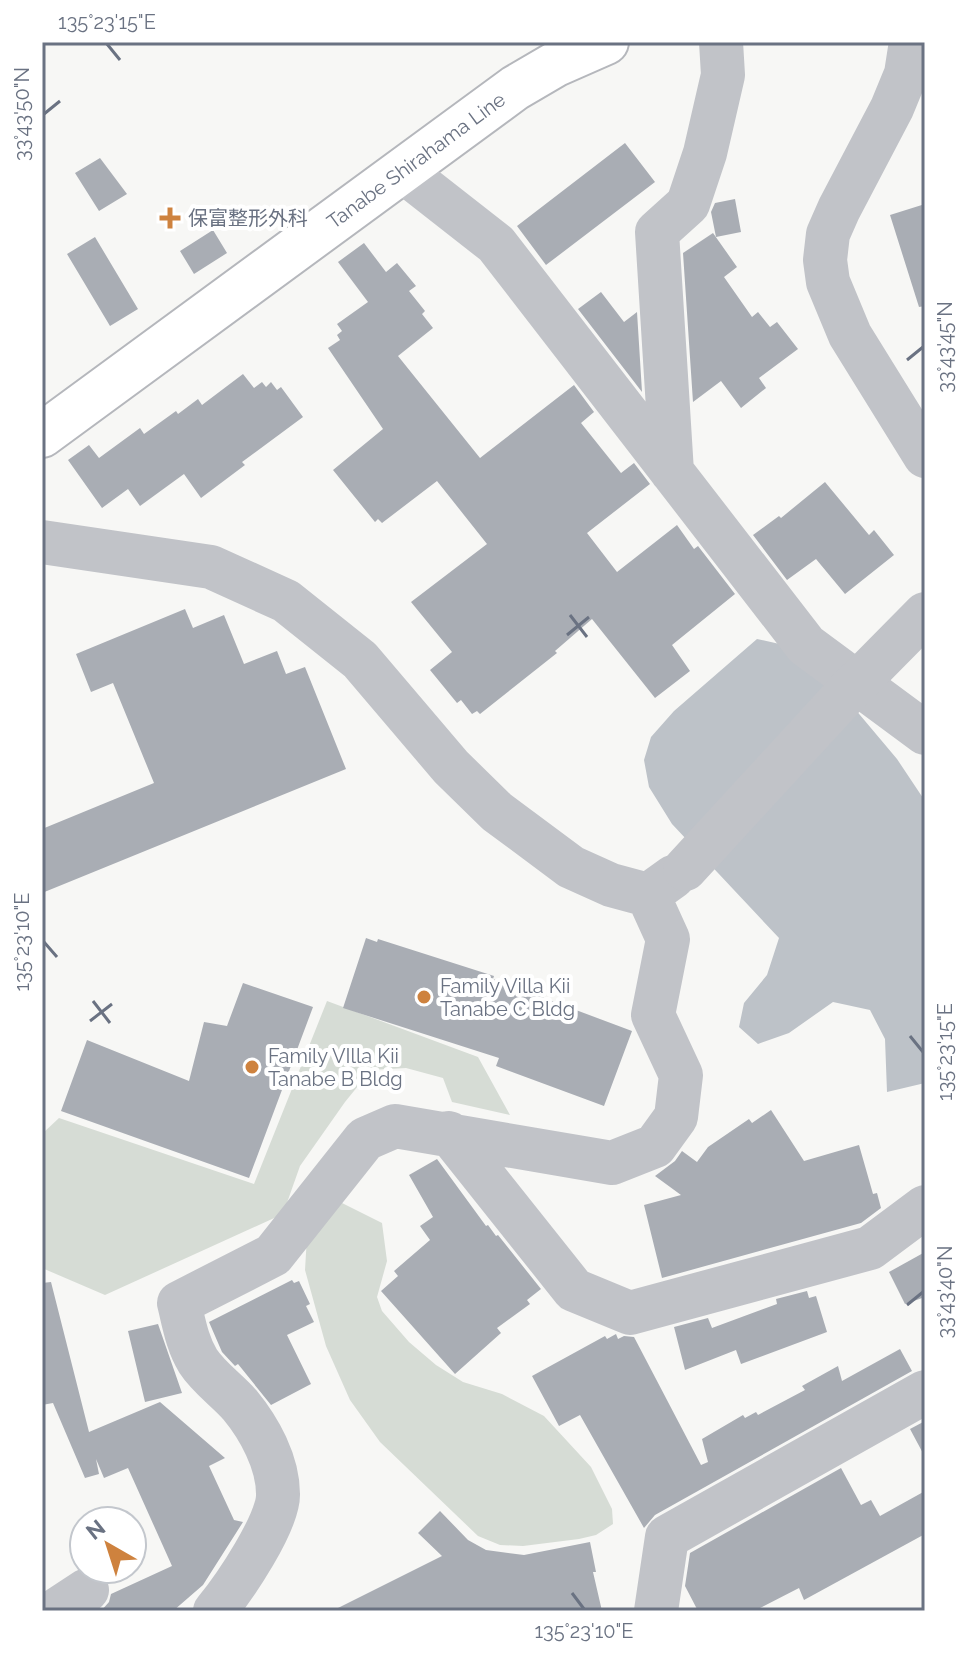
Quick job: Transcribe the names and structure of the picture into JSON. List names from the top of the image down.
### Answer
{
  "streets": {
    "main road": ["Tanabe Shirahama Line"]
  },
  "places": {
    "health": ["保富整形外科"],
    "other": ["Family Villa Kii Tanabe C Bldg", "Family VIlla Kii Tanabe B Bldg"]
  },
  "north": "top left",
  "coordinates": [
    "135°23'15\"E",
    "33°43'50\"N",
    "33°43'45\"N",
    "135°23'10\"E",
    "33°43'40\"N"
  ]
}
